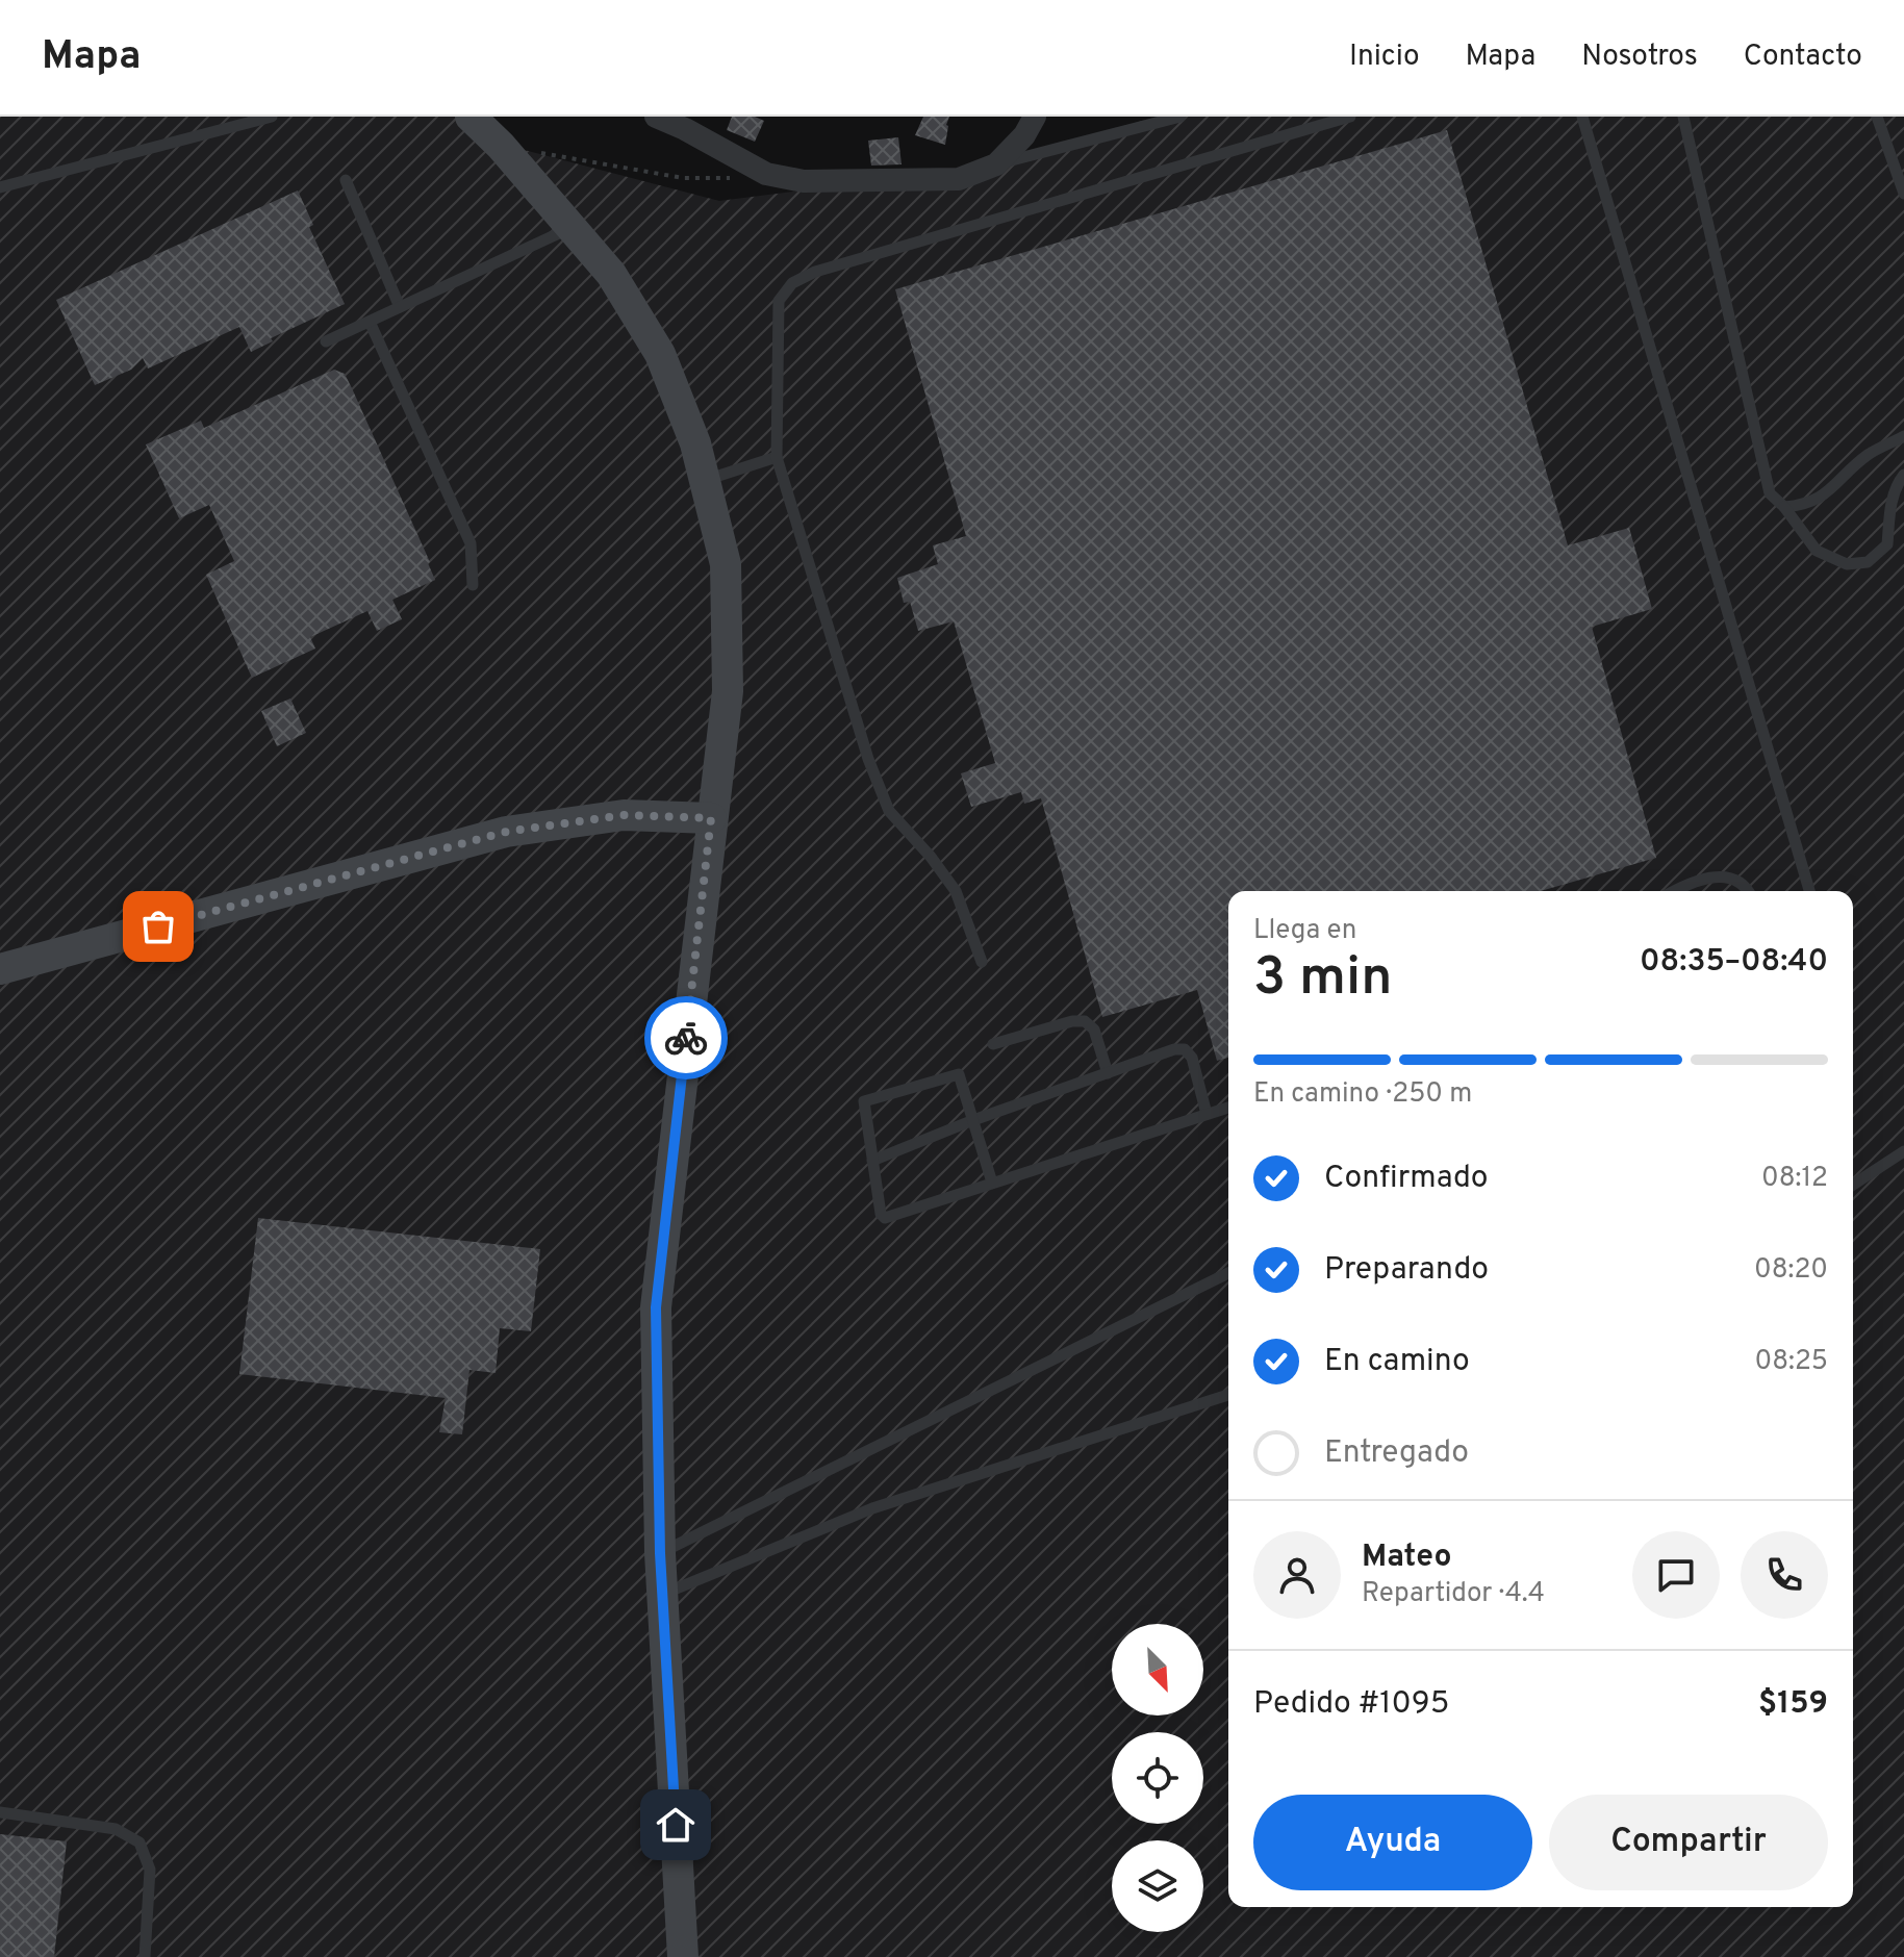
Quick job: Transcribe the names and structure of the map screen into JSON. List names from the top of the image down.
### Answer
{
  "north": "bottom right",
  "page": {
    "header": "Mapa",
    "nav": [
      "Inicio",
      "Mapa",
      "Nosotros",
      "Contacto"
    ],
    "heading": ["3 min", "Llega en", "08:35–08:40"],
    "panel": [
      "Mateo",
      "Repartidor · 4.4",
      "Pedido #1095",
      "$159"
    ],
    "bar": "En camino · 250 m",
    "list": [
      ["Confirmado", "08:12"],
      ["Preparando", "08:20"],
      ["En camino", "08:25"],
      "Entregado"
    ],
    "buttons": ["Ayuda", "Compartir"]
  }
}
